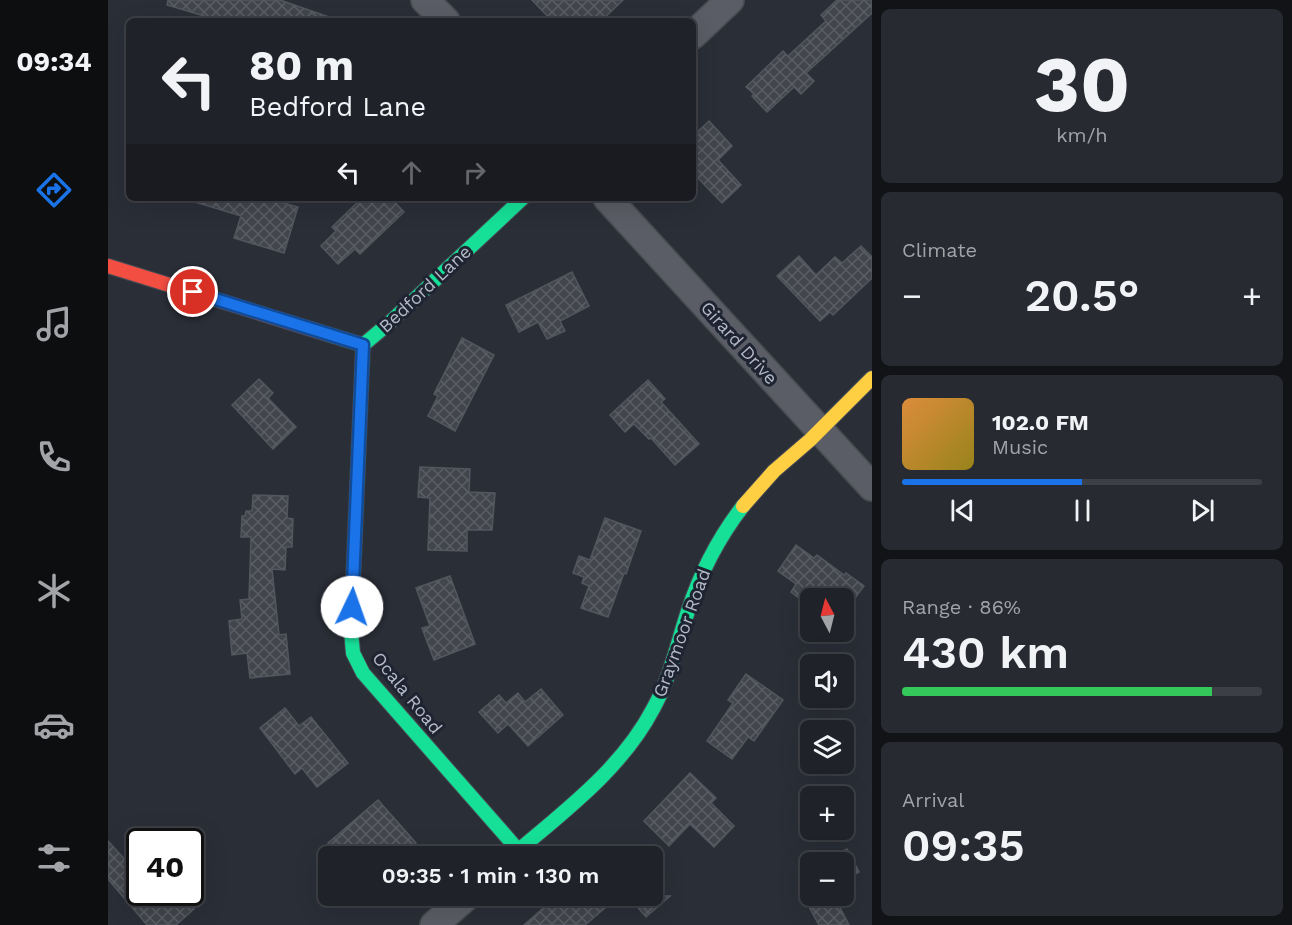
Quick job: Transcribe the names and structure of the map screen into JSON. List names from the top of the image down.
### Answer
{
  "streets": {
    "street": [
      "Bedford Lane",
      "Girard Drive",
      "Graymoor Road",
      "Ocala Road"
    ]
  },
  "crossings": [
    ["Bedford Lane", "Ocala Road"],
    ["Girard Drive", "Graymoor Road"]
  ],
  "north": "top",
  "page": {
    "tabs": "09:34",
    "tile": [
      ["30", "km/h"],
      "Climate",
      ["Range · 86%", "430 km"],
      ["Arrival", "09:35"]
    ],
    "turn": ["80 m", "Bedford Lane"],
    "heat": ["−", "20.5°", "+"],
    "song": ["102.0 FM", "Music"],
    "map_buttons": ["+", "−"],
    "limit": "40",
    "trip": "09:35 · 1 min · 130 m"
  }
}
